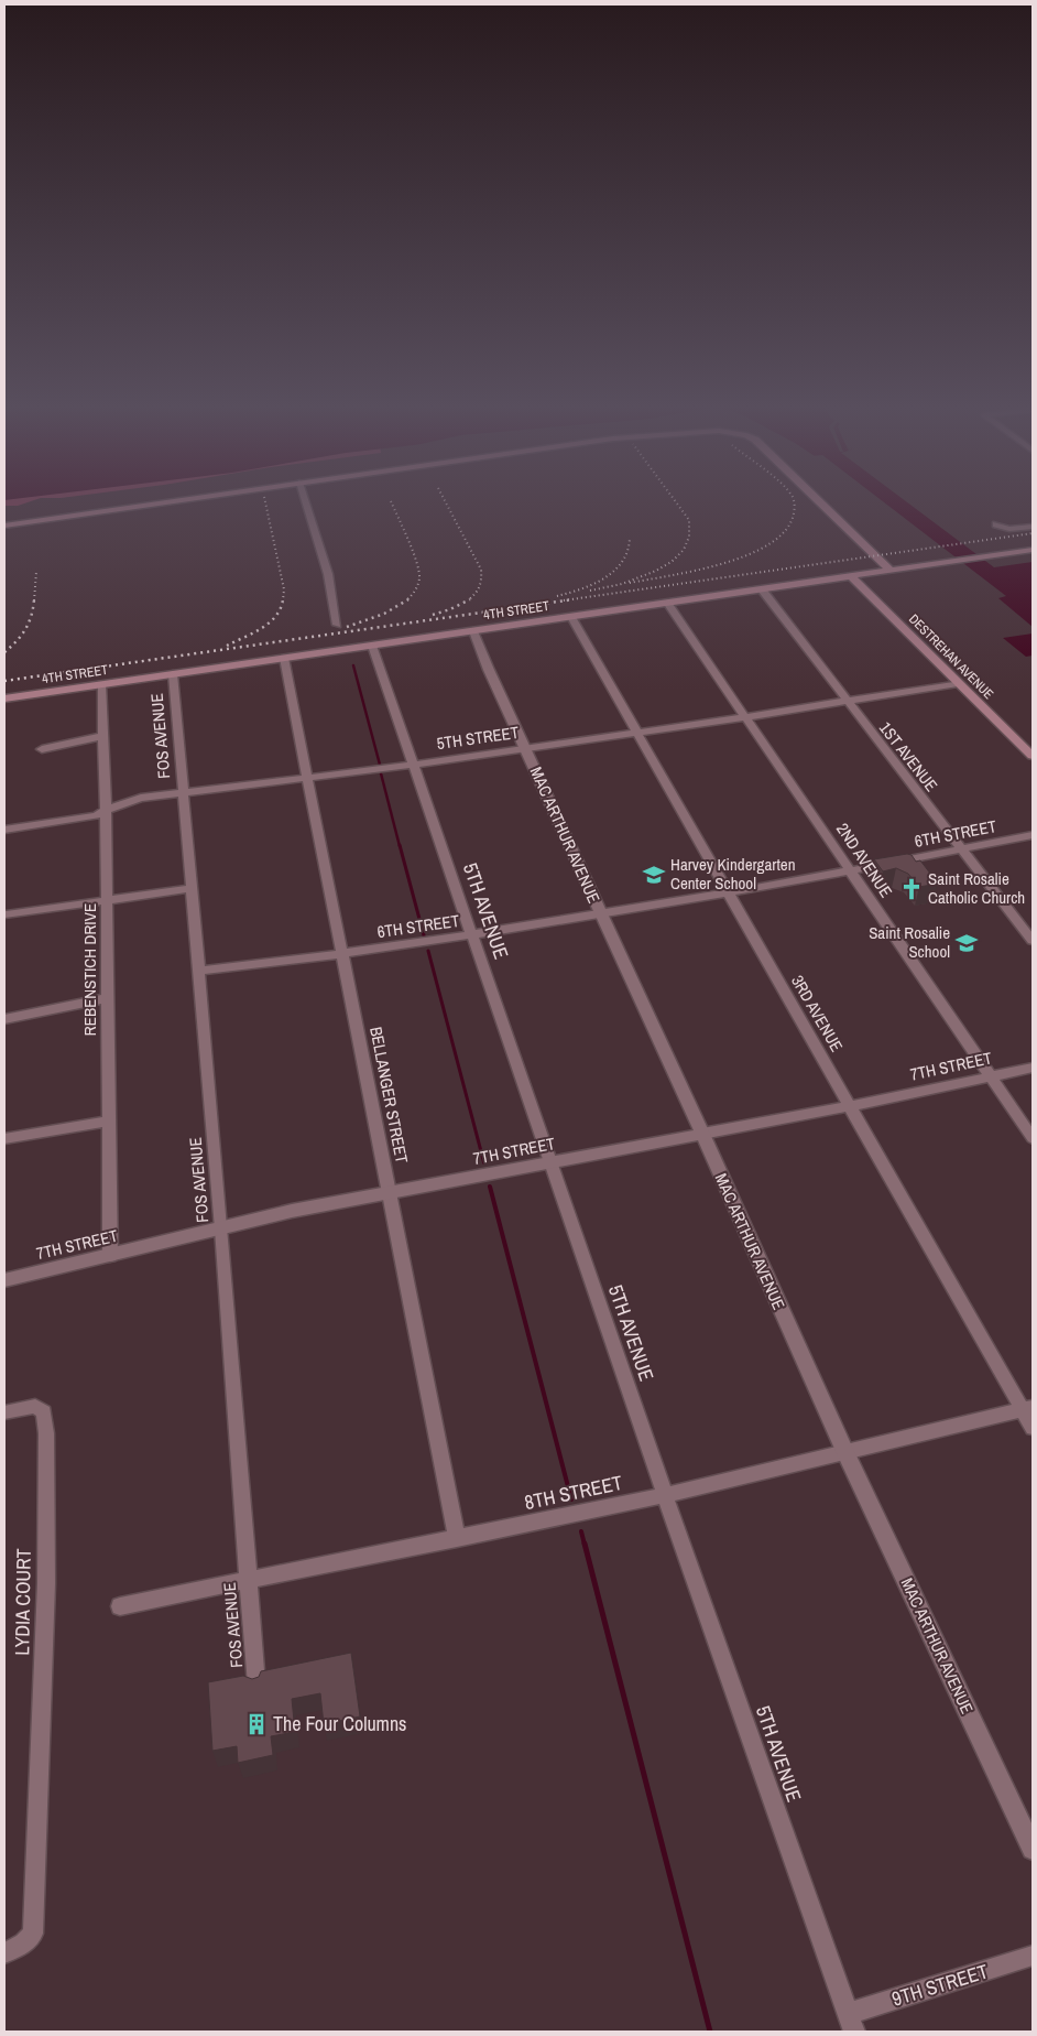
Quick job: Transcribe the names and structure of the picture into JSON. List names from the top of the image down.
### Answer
{
  "streets": {
    "main road": ["4TH STREET", "DESTREHAN AVENUE"],
    "street": [
      "FOS AVENUE",
      "5TH STREET",
      "1ST AVENUE",
      "6TH STREET",
      "MAC ARTHUR AVENUE",
      "2ND AVENUE",
      "5TH AVENUE",
      "REBENSTICH DRIVE",
      "3RD AVENUE",
      "7TH STREET",
      "BELLANGER STREET",
      "8TH STREET",
      "LYDIA COURT",
      "9TH STREET"
    ]
  },
  "crossings": [
    ["4TH STREET", "DESTREHAN AVENUE"],
    ["4TH STREET", "FOS AVENUE"],
    ["4TH STREET", "1ST AVENUE"],
    ["4TH STREET", "MAC ARTHUR AVENUE"],
    ["4TH STREET", "2ND AVENUE"],
    ["4TH STREET", "5TH AVENUE"],
    ["4TH STREET", "REBENSTICH DRIVE"],
    ["4TH STREET", "3RD AVENUE"],
    ["4TH STREET", "BELLANGER STREET"],
    ["DESTREHAN AVENUE", "5TH STREET"],
    ["FOS AVENUE", "5TH STREET"],
    ["FOS AVENUE", "6TH STREET"],
    ["FOS AVENUE", "7TH STREET"],
    ["FOS AVENUE", "8TH STREET"],
    ["5TH STREET", "1ST AVENUE"],
    ["5TH STREET", "MAC ARTHUR AVENUE"],
    ["5TH STREET", "2ND AVENUE"],
    ["5TH STREET", "5TH AVENUE"],
    ["5TH STREET", "REBENSTICH DRIVE"],
    ["5TH STREET", "3RD AVENUE"],
    ["5TH STREET", "BELLANGER STREET"],
    ["1ST AVENUE", "6TH STREET"],
    ["6TH STREET", "MAC ARTHUR AVENUE"],
    ["6TH STREET", "2ND AVENUE"],
    ["6TH STREET", "5TH AVENUE"],
    ["6TH STREET", "3RD AVENUE"],
    ["6TH STREET", "BELLANGER STREET"],
    ["MAC ARTHUR AVENUE", "7TH STREET"],
    ["MAC ARTHUR AVENUE", "8TH STREET"],
    ["2ND AVENUE", "7TH STREET"],
    ["5TH AVENUE", "7TH STREET"],
    ["5TH AVENUE", "8TH STREET"],
    ["5TH AVENUE", "9TH STREET"],
    ["REBENSTICH DRIVE", "7TH STREET"],
    ["3RD AVENUE", "7TH STREET"],
    ["3RD AVENUE", "8TH STREET"],
    ["7TH STREET", "BELLANGER STREET"],
    ["BELLANGER STREET", "8TH STREET"]
  ],
  "places": {
    "school or university": ["Harvey Kindergarten Center School", "Saint Rosalie School"],
    "church": ["Saint Rosalie Catholic Church"],
    "building": ["The Four Columns"]
  }
}
